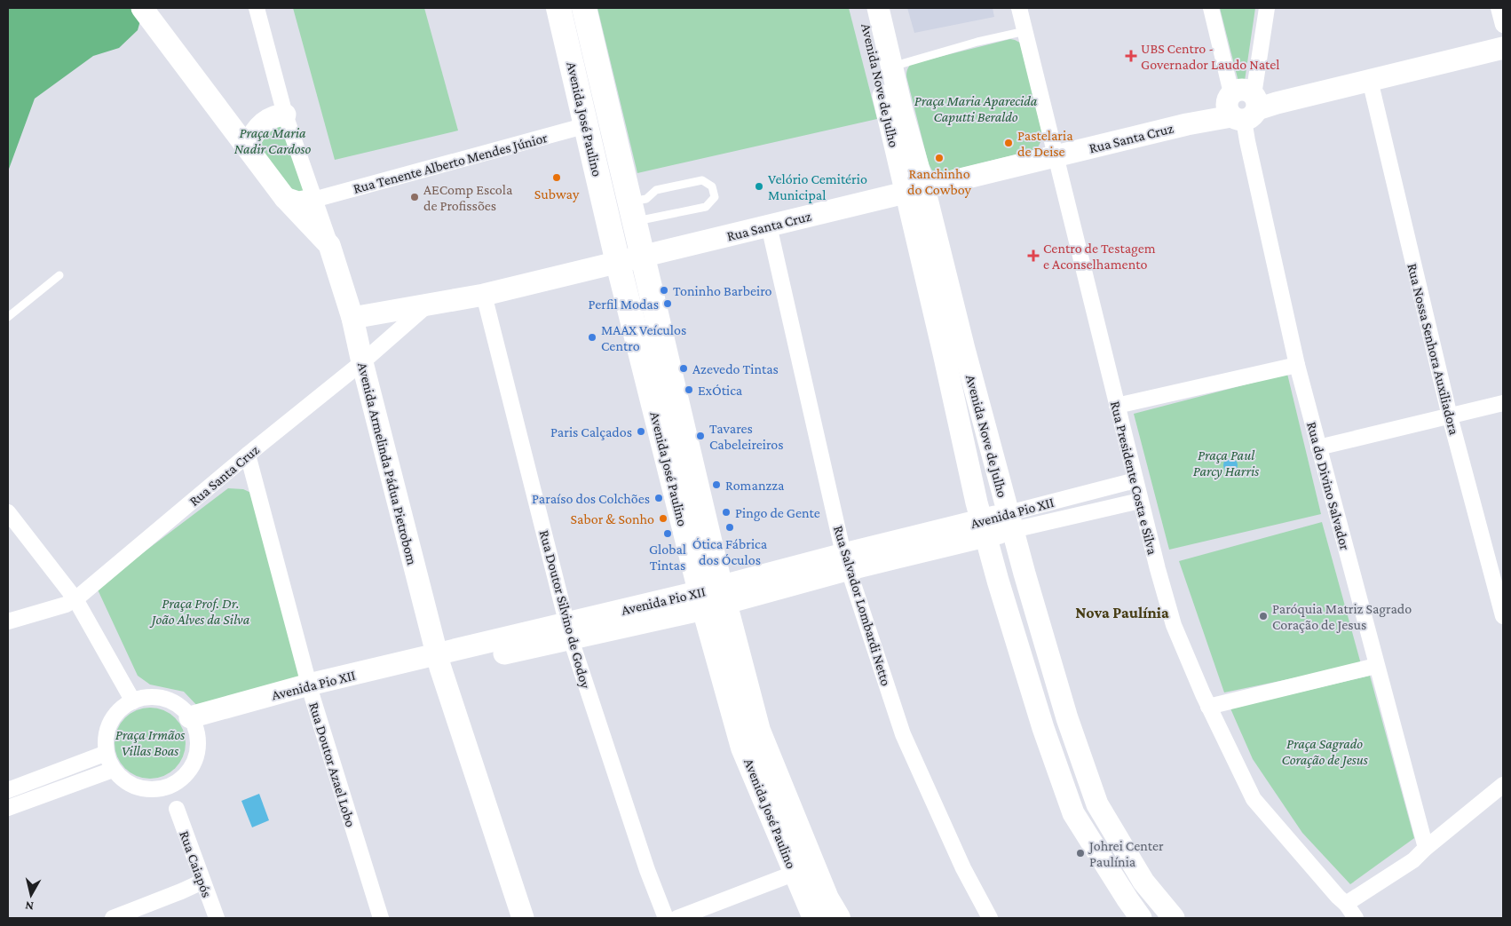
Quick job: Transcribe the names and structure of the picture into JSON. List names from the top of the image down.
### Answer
{
  "streets": {
    "main road": ["Avenida José Paulino"],
    "street": [
      "Avenida Nove de Julho",
      "Rua Santa Cruz",
      "Rua Tenente Alberto Mendes Júnior",
      "Rua Nossa Senhora Auxiliadora",
      "Avenida Armelinda Pádua Pietrobom",
      "Rua Presidente Costa e Silva",
      "Rua do Divino Salvador",
      "Avenida Pio XII",
      "Rua Salvador Lombardi Netto",
      "Rua Doutor Silvino de Godoy",
      "Rua Doutor Azael Lobo",
      "Rua Caiapós"
    ]
  },
  "crossings": [
    ["Avenida Nove de Julho", "Rua Santa Cruz"],
    ["Avenida Nove de Julho", "Avenida Pio XII"],
    ["Avenida José Paulino", "Rua Santa Cruz"],
    ["Avenida José Paulino", "Rua Tenente Alberto Mendes Júnior"],
    ["Avenida José Paulino", "Avenida Pio XII"],
    ["Rua Santa Cruz", "Rua Nossa Senhora Auxiliadora"],
    ["Rua Santa Cruz", "Avenida Armelinda Pádua Pietrobom"],
    ["Rua Santa Cruz", "Rua Presidente Costa e Silva"],
    ["Rua Santa Cruz", "Rua do Divino Salvador"],
    ["Rua Santa Cruz", "Rua Salvador Lombardi Netto"],
    ["Rua Santa Cruz", "Rua Doutor Silvino de Godoy"],
    ["Rua Santa Cruz", "Rua Doutor Azael Lobo"],
    ["Rua Tenente Alberto Mendes Júnior", "Avenida Armelinda Pádua Pietrobom"],
    ["Avenida Armelinda Pádua Pietrobom", "Avenida Pio XII"],
    ["Rua Presidente Costa e Silva", "Avenida Pio XII"],
    ["Avenida Pio XII", "Rua Salvador Lombardi Netto"],
    ["Avenida Pio XII", "Rua Doutor Silvino de Godoy"],
    ["Avenida Pio XII", "Rua Doutor Azael Lobo"]
  ],
  "districts": ["Nova Paulínia"],
  "parks": [
    "Praça Maria Aparecida Caputti Beraldo",
    "Praça Maria Nadir Cardoso",
    "Praça Paul Parcy Harris",
    "Praça Prof. Dr. João Alves da Silva",
    "Praça Irmãos Villas Boas",
    "Praça Sagrado Coração de Jesus"
  ],
  "places": {
    "health": ["UBS Centro - Governador Laudo Natel", "Centro de Testagem e Aconselhamento"],
    "other": [
      "Pastelaria de Deise",
      "Ranchinho do Cowboy",
      "Subway",
      "Velório Cemitério Municipal",
      "AEComp Escola de Profissões",
      "Toninho Barbeiro",
      "Perfil Modas",
      "MAAX Veículos Centro",
      "Azevedo Tintas",
      "ExÓtica",
      "Paris Calçados",
      "Tavares Cabeleireiros",
      "Romanzza",
      "Paraíso dos Colchões",
      "Pingo de Gente",
      "Sabor & Sonho",
      "Ótica Fábrica dos Óculos",
      "Global Tintas",
      "Paróquia Matriz Sagrado Coração de Jesus",
      "Johrei Center Paulínia"
    ]
  },
  "north": "bottom"
}
